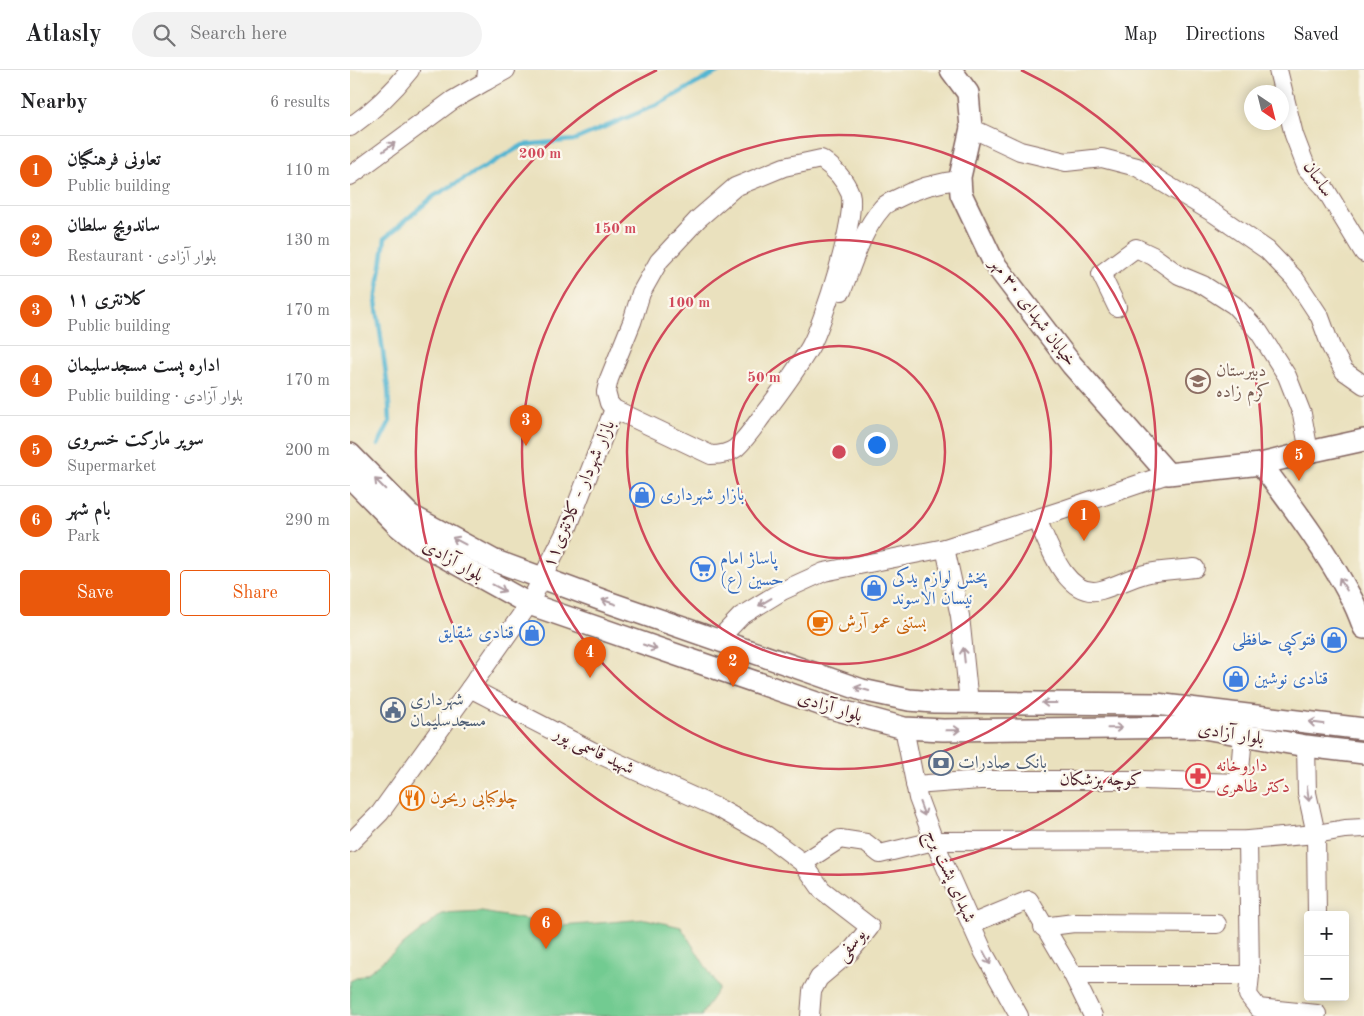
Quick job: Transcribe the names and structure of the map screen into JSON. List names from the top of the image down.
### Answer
{
  "streets": {
    "main road": ["خیابان شهدای ۳۰ مهر", "بلوار آزادی"],
    "street": [
      "ساسان",
      "بازار شهردار - کلانتری۱۱",
      "شهید قاسمی پور",
      "کوچه پزشکان",
      "شهدای پشت برج",
      "یوسفی"
    ]
  },
  "crossings": [
    ["بازار شهردار - کلانتری۱۱", "بلوار آزادی"],
    ["بازار شهردار - کلانتری۱۱", "شهید قاسمی پور"],
    ["بلوار آزادی", "کوچه پزشکان"],
    ["بلوار آزادی", "شهدای پشت برج"],
    ["شهید قاسمی پور", "یوسفی"],
    ["کوچه پزشکان", "شهدای پشت برج"]
  ],
  "places": {
    "school or university": ["دبیرستان کرم زاده"],
    "shop": [
      "بازار شهرداری",
      "پخش لوازم یدکی نیسان الاسوند",
      "قنادی شقایق",
      "فتوکپی حافظی",
      "قنادی نوشین"
    ],
    "supermarket": ["پاساژ امام حسین (ع)"],
    "cafe": ["بستنی عمو آرش"],
    "public building": ["شهرداری مسجدسلیمان"],
    "bank": ["بانک صادرات"],
    "pharmacy": ["داروخانه دکتر ظاهری"],
    "restaurant": ["چلوکبابی ریحون"]
  },
  "north": "bottom right",
  "page": {
    "header": "Atlasly",
    "search": "Search here",
    "nav": ["Map", "Directions", "Saved"],
    "heading": ["Nearby", "6 results"],
    "list": [
      {
        "mark": "1",
        "name": "تعاونی فرهنگیان",
        "note": "Public building",
        "value": "110 m"
      },
      {
        "mark": "2",
        "name": "ساندویچ سلطان",
        "note": "Restaurant · بلوار آزادی",
        "value": "130 m"
      },
      {
        "mark": "3",
        "name": "کلانتری ۱۱",
        "note": "Public building",
        "value": "170 m"
      },
      {
        "mark": "4",
        "name": "اداره پست مسجدسلیمان",
        "note": "Public building · بلوار آزادی",
        "value": "170 m"
      },
      {
        "mark": "5",
        "name": "سوپر مارکت خسروی",
        "note": "Supermarket",
        "value": "200 m"
      },
      {
        "mark": "6",
        "name": "بام شهر",
        "note": "Park",
        "value": "290 m"
      }
    ],
    "pins": [
      "3",
      "5",
      "1",
      "4",
      "2",
      "6"
    ],
    "buttons": ["Save", "Share"],
    "map_buttons": ["+", "−"]
  },
  "rings": [
    "200 m",
    "150 m",
    "100 m",
    "50 m"
  ]
}
